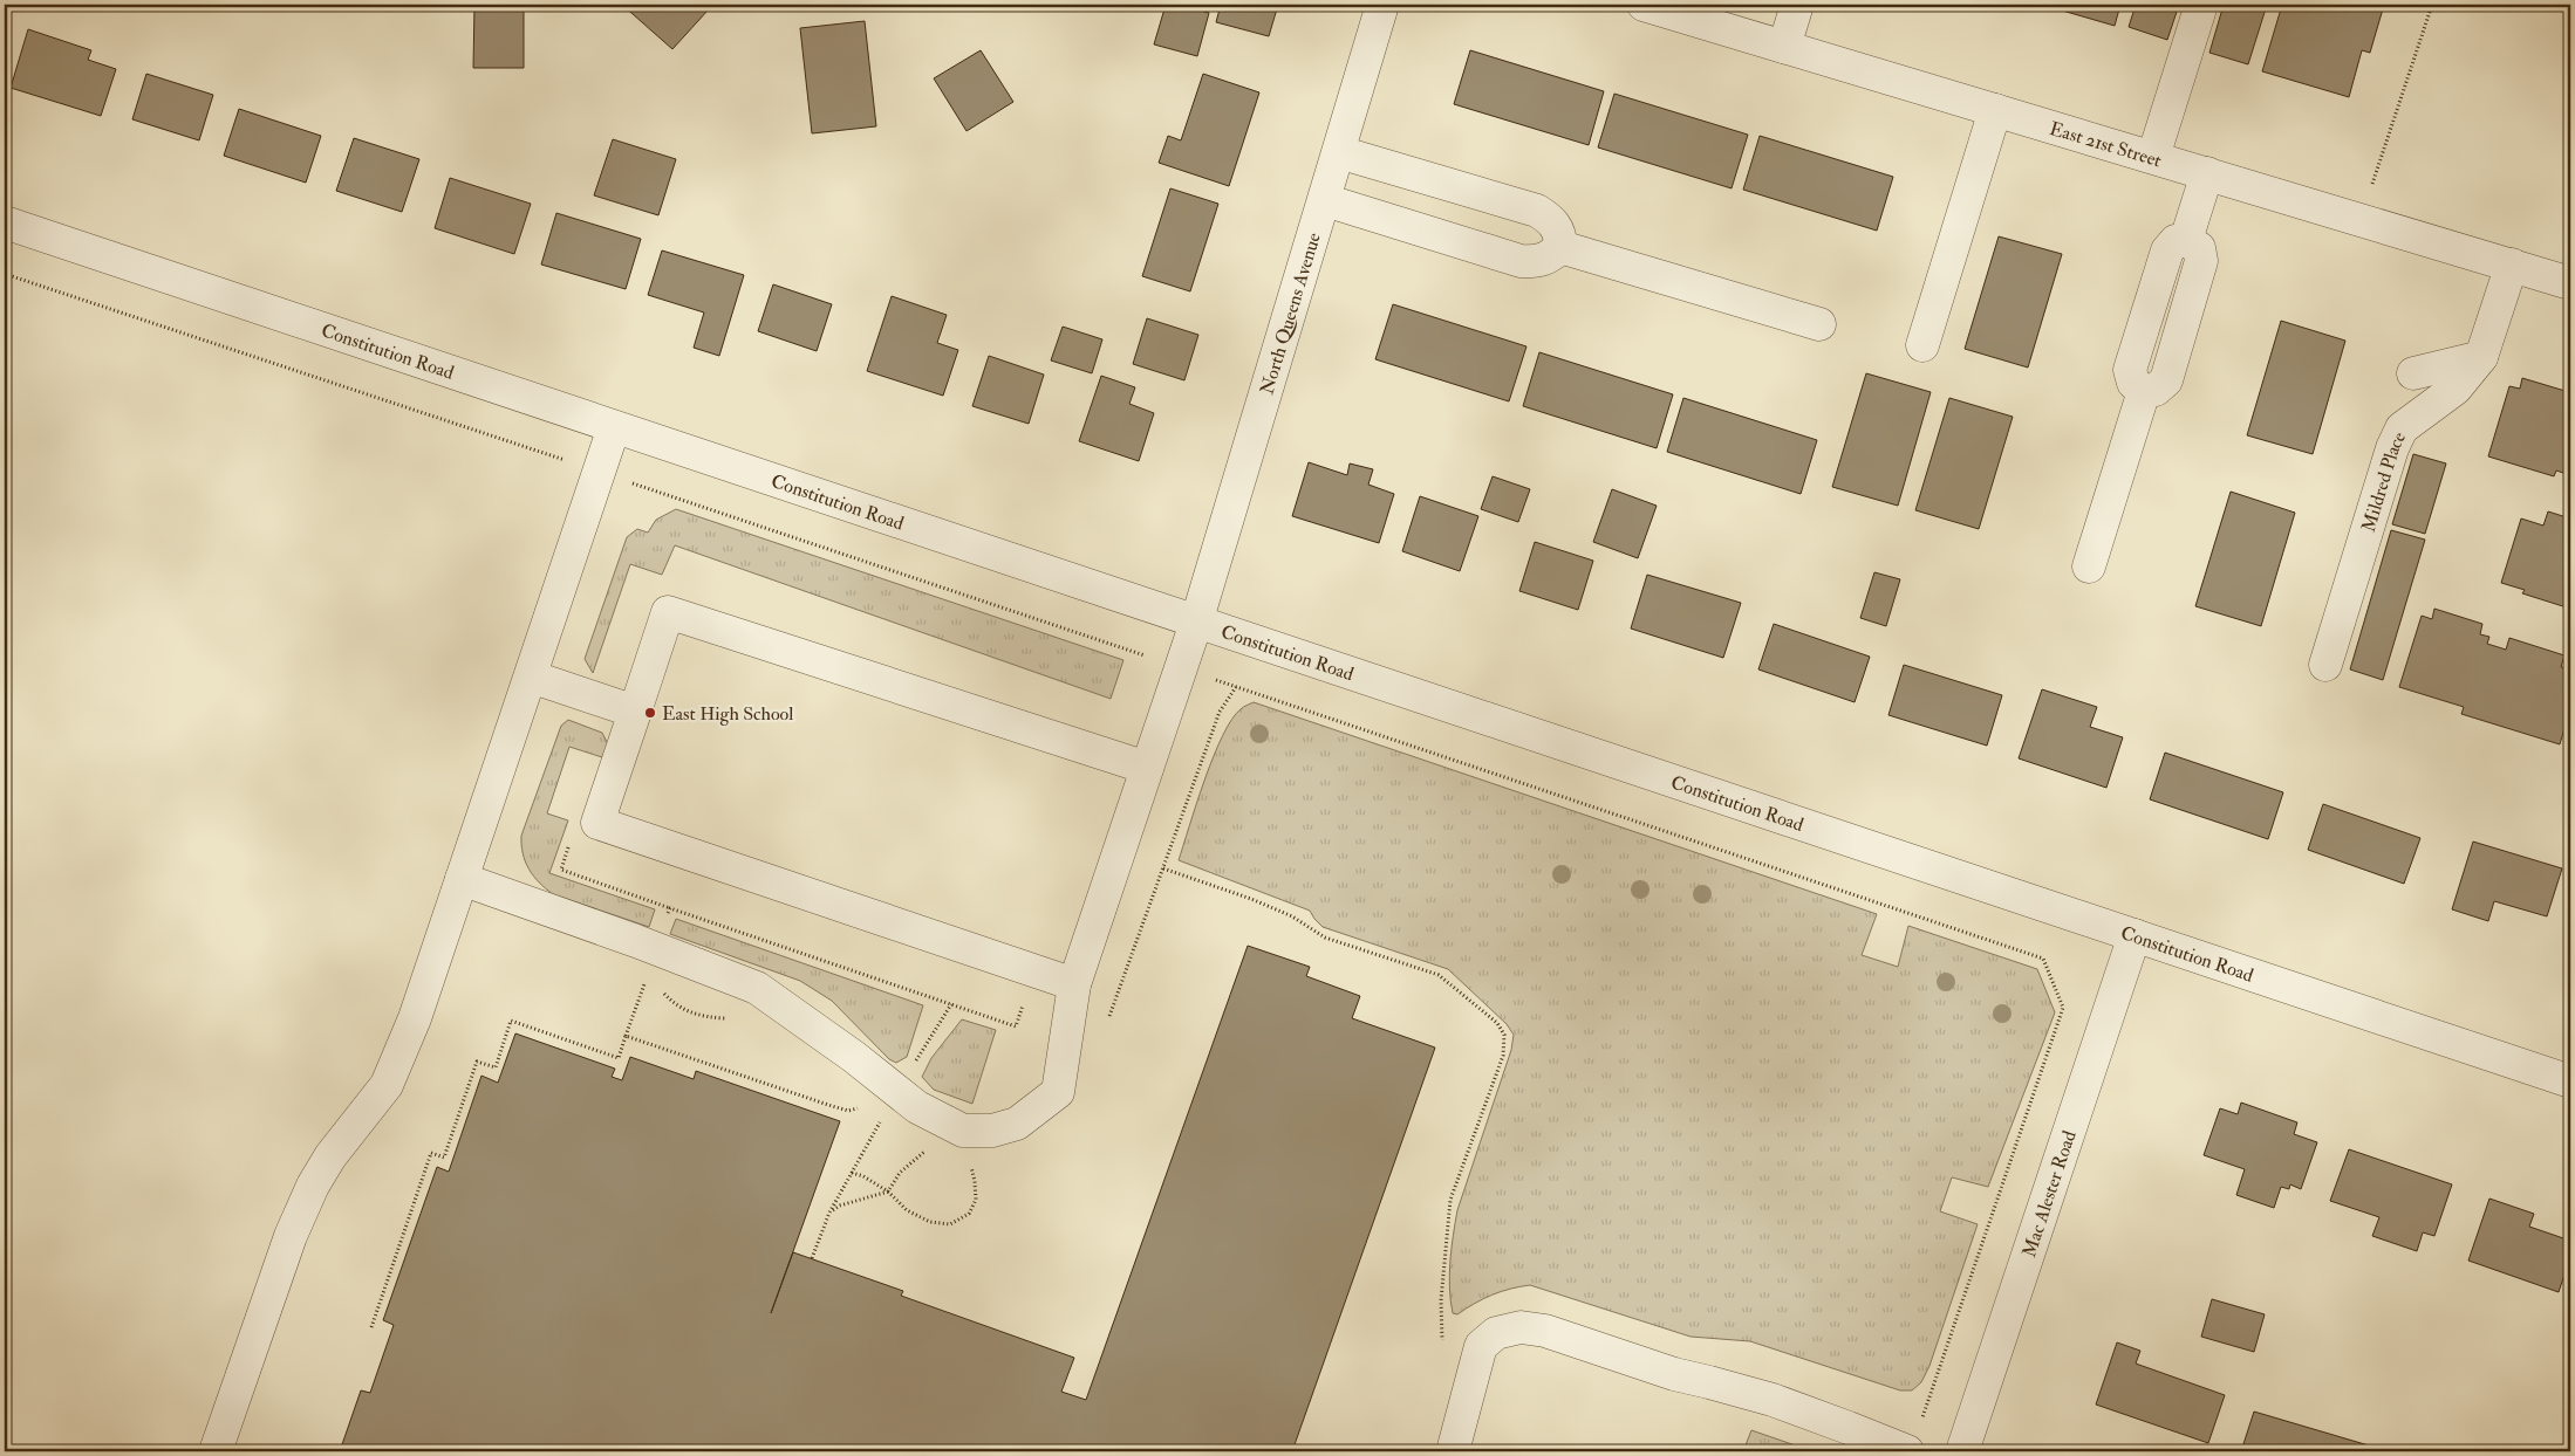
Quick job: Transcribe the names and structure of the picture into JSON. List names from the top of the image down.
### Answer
{
  "streets": {
    "street": [
      "East 21st Street",
      "North Queens Avenue",
      "Constitution Road",
      "Mildred Place",
      "Mac Alester Road"
    ]
  },
  "crossings": [
    ["East 21st Street", "Mildred Place"],
    ["North Queens Avenue", "Constitution Road"],
    ["Constitution Road", "Mac Alester Road"]
  ],
  "places": ["East High School"]
}
